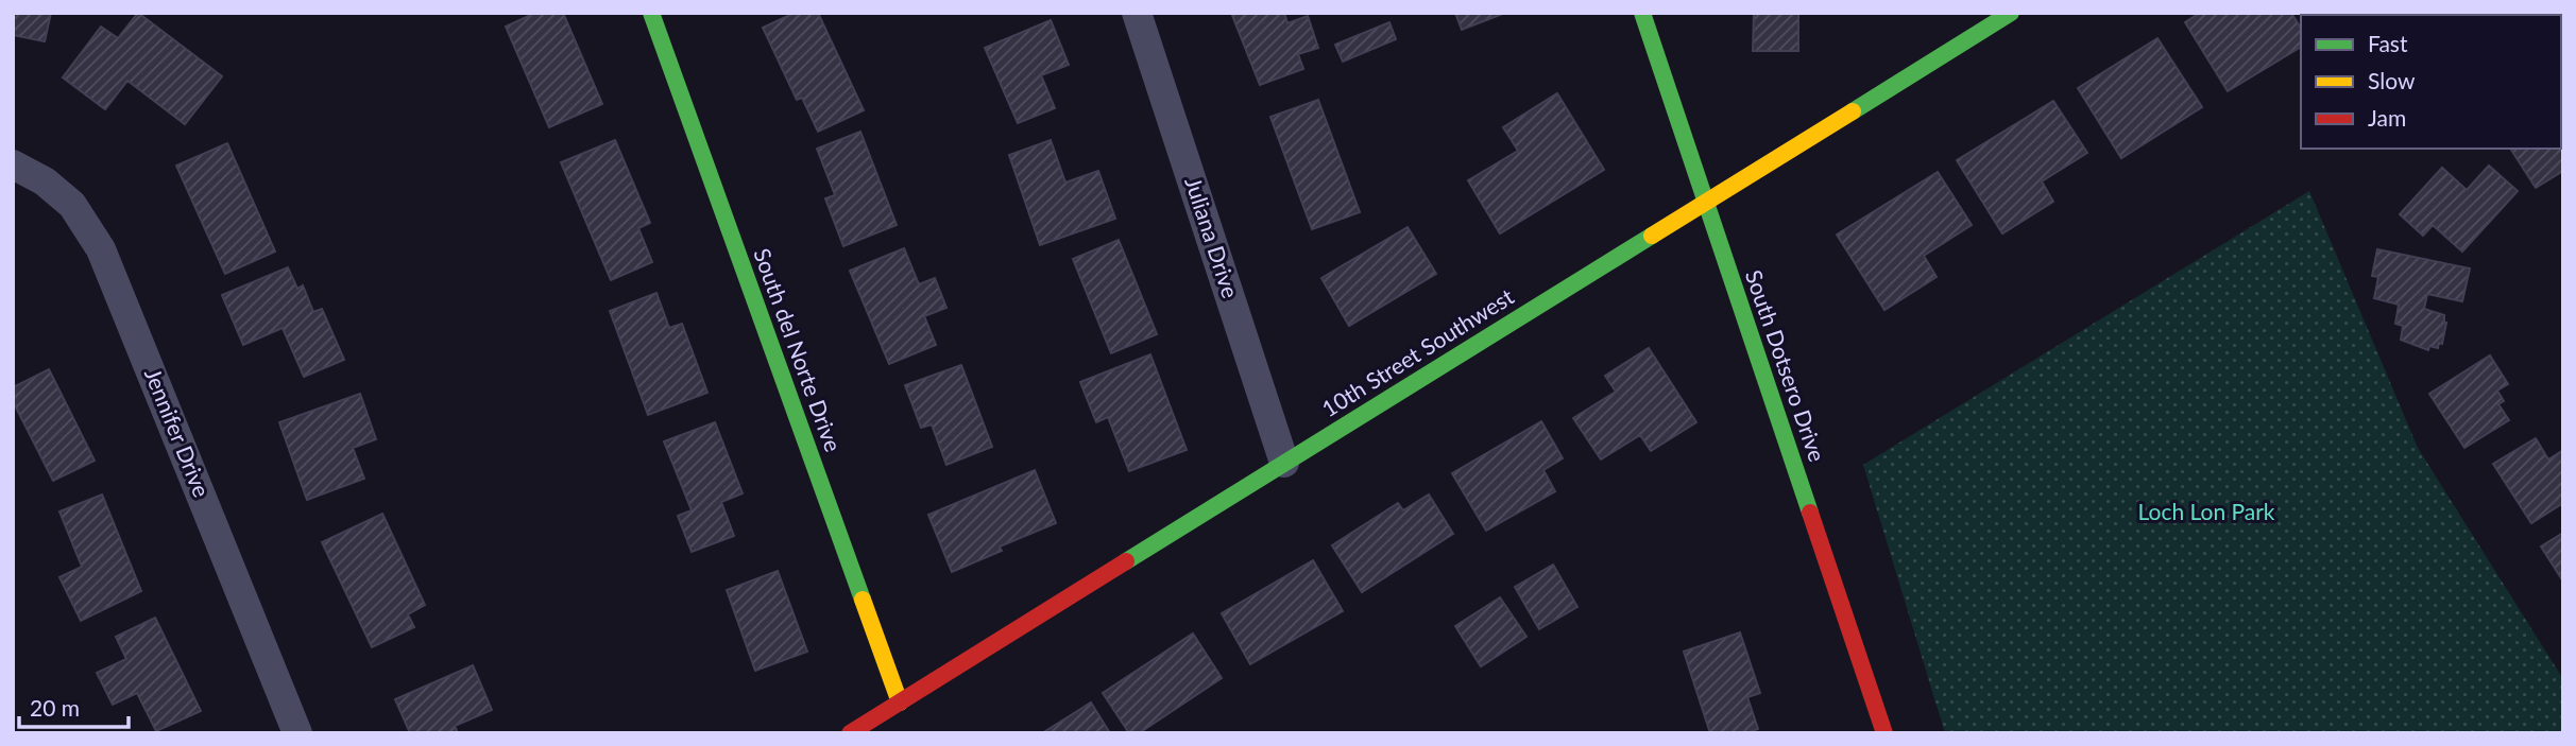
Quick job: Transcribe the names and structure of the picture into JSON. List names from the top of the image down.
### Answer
{
  "streets": {
    "street": [
      "Juliana Drive",
      "South del Norte Drive",
      "10th Street Southwest",
      "South Dotsero Drive",
      "Jennifer Drive"
    ]
  },
  "crossings": [
    ["Juliana Drive", "10th Street Southwest"],
    ["South del Norte Drive", "10th Street Southwest"],
    ["10th Street Southwest", "South Dotsero Drive"]
  ],
  "parks": ["Loch Lon Park"],
  "legend": ["Fast", "Slow", "Jam"],
  "scale_bar": "20 m"
}
